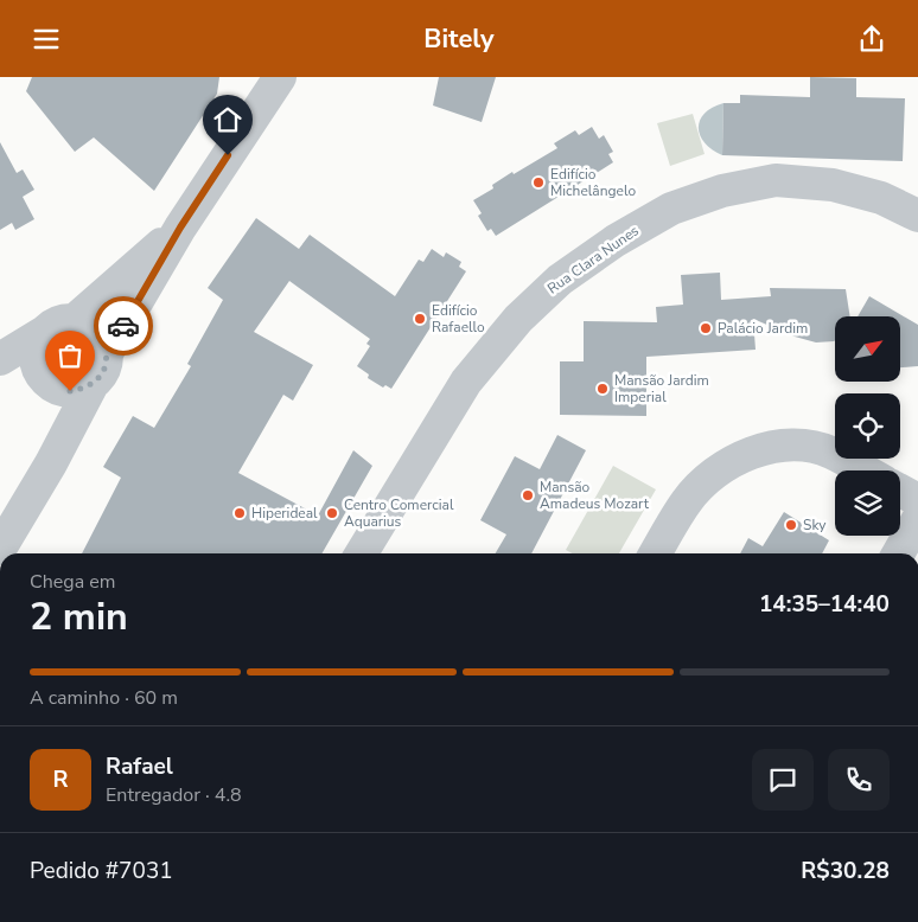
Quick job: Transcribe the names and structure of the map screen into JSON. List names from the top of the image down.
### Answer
{
  "streets": {
    "street": ["Rua Clara Nunes"]
  },
  "places": [
    "Edifício Michelângelo",
    "Edifício Rafaello",
    "Palácio Jardim",
    "Mansão Jardim Imperial",
    "Mansão Amadeus Mozart",
    "Hiperideal",
    "Centro Comercial Aquarius",
    "Sky"
  ],
  "north": "top right",
  "page": {
    "header": "Bitely",
    "heading": ["2 min", "Chega em", "14:35–14:40"],
    "panel": [
      "Rafael",
      "Entregador · 4.8",
      "Pedido #7031",
      "R$30.28"
    ],
    "bar": "A caminho · 60 m",
    "round": "R"
  }
}
